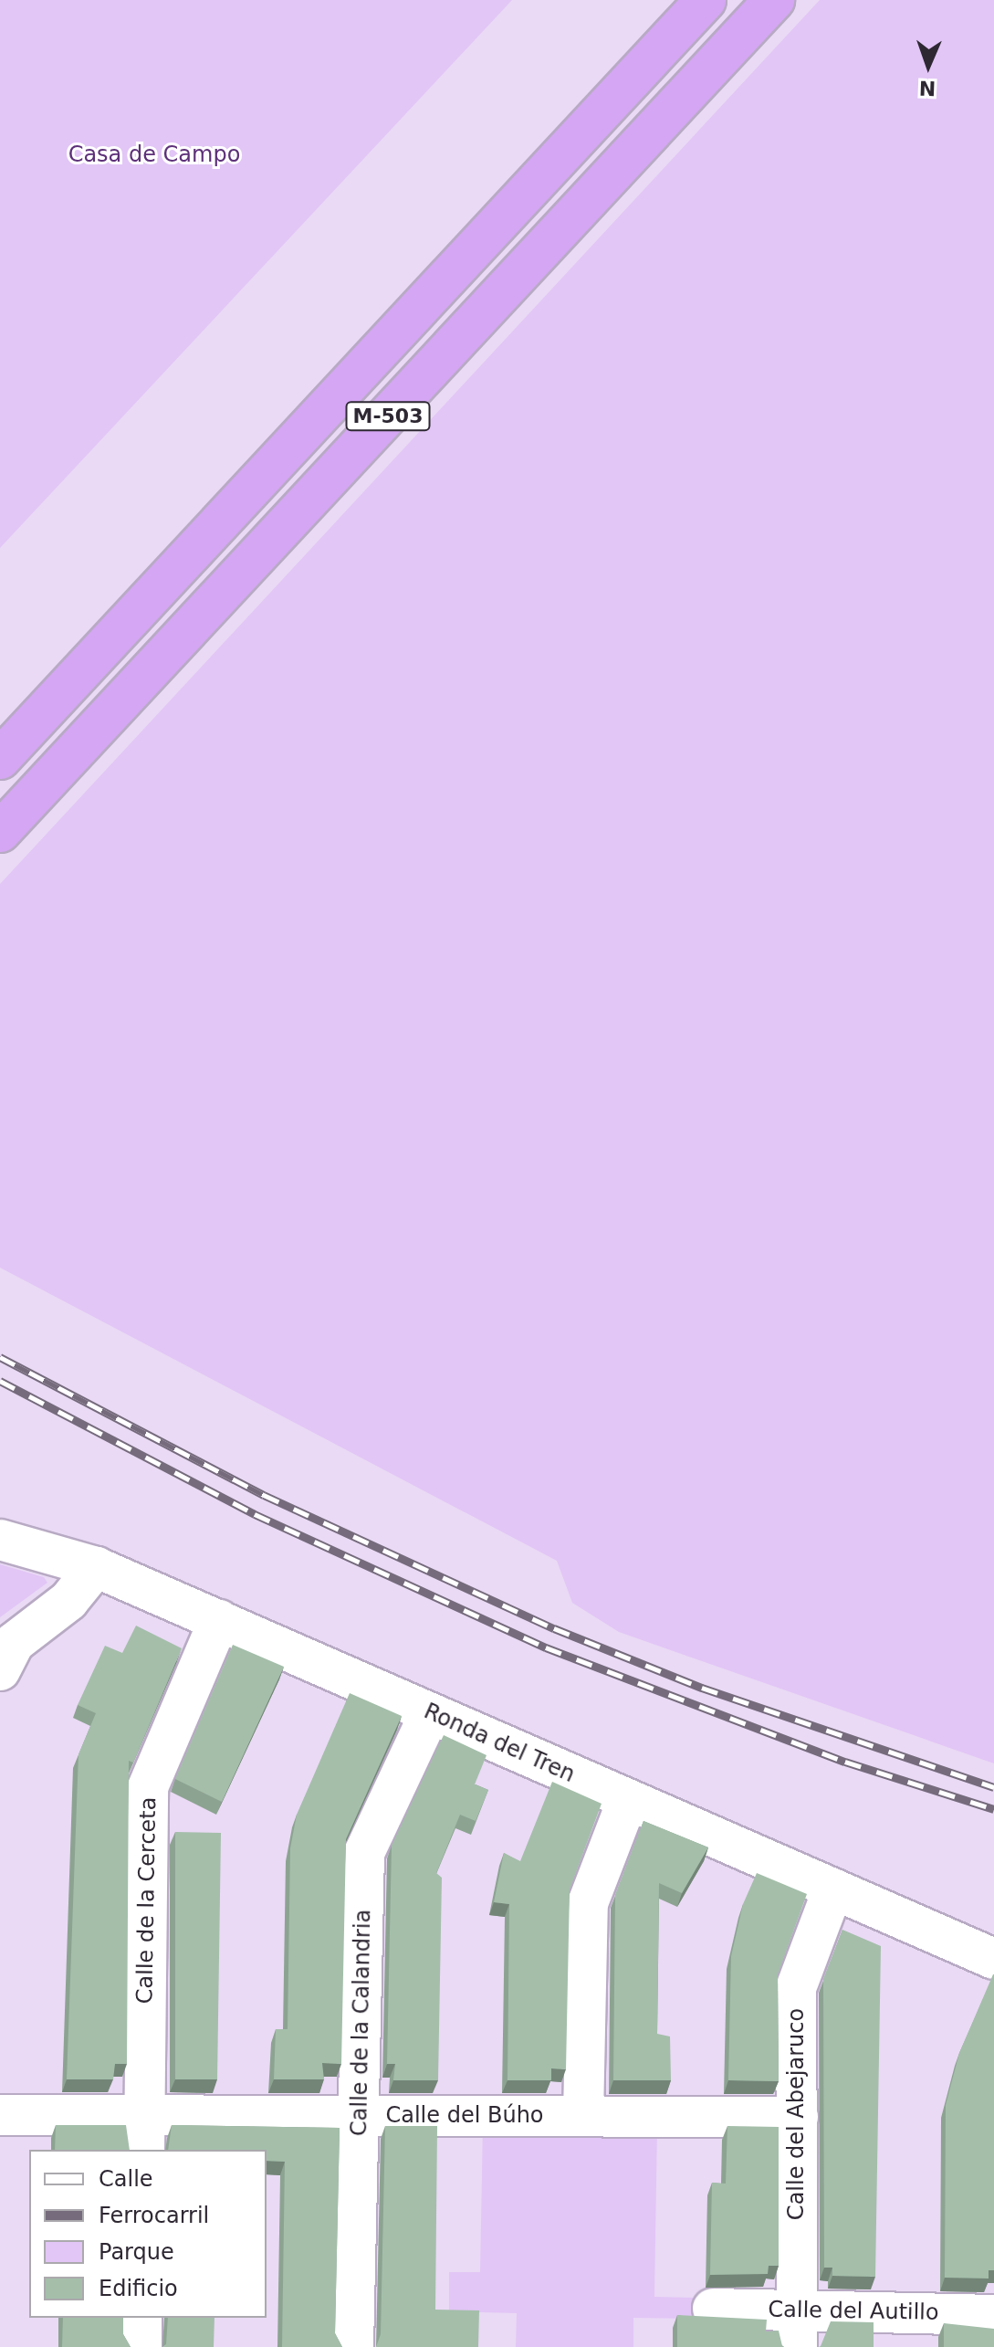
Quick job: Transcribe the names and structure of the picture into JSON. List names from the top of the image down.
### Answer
{
  "streets": {
    "highway": ["M-503"],
    "street": [
      "Ronda del Tren",
      "Calle de la Cerceta",
      "Calle de la Calandria",
      "Calle del Abejaruco",
      "Calle del Búho",
      "Calle del Autillo"
    ]
  },
  "crossings": [
    ["Ronda del Tren", "Calle de la Cerceta"],
    ["Ronda del Tren", "Calle de la Calandria"],
    ["Ronda del Tren", "Calle del Abejaruco"],
    ["Calle de la Cerceta", "Calle del Búho"],
    ["Calle de la Calandria", "Calle del Búho"],
    ["Calle del Abejaruco", "Calle del Búho"],
    ["Calle del Abejaruco", "Calle del Autillo"]
  ],
  "parks": ["Casa de Campo"],
  "legend": [
    "Calle",
    "Ferrocarril",
    "Parque",
    "Edificio"
  ],
  "north": "bottom"
}
